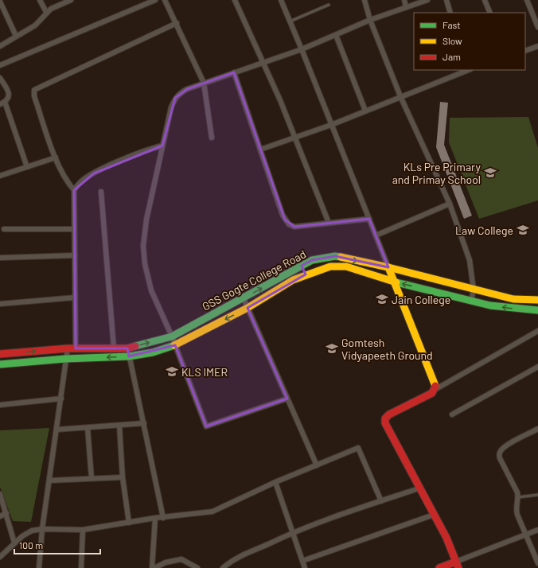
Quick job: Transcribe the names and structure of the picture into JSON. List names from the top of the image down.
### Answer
{
  "streets": {
    "main road": ["GSS Gogte College Road"]
  },
  "places": {
    "school or university": [
      "KLs Pre Primary and Primay School",
      "Law College",
      "Jain College",
      "Gomtesh Vidyapeeth Ground",
      "KLS IMER"
    ]
  },
  "legend": ["Fast", "Slow", "Jam"],
  "scale_bar": "100 m"
}
